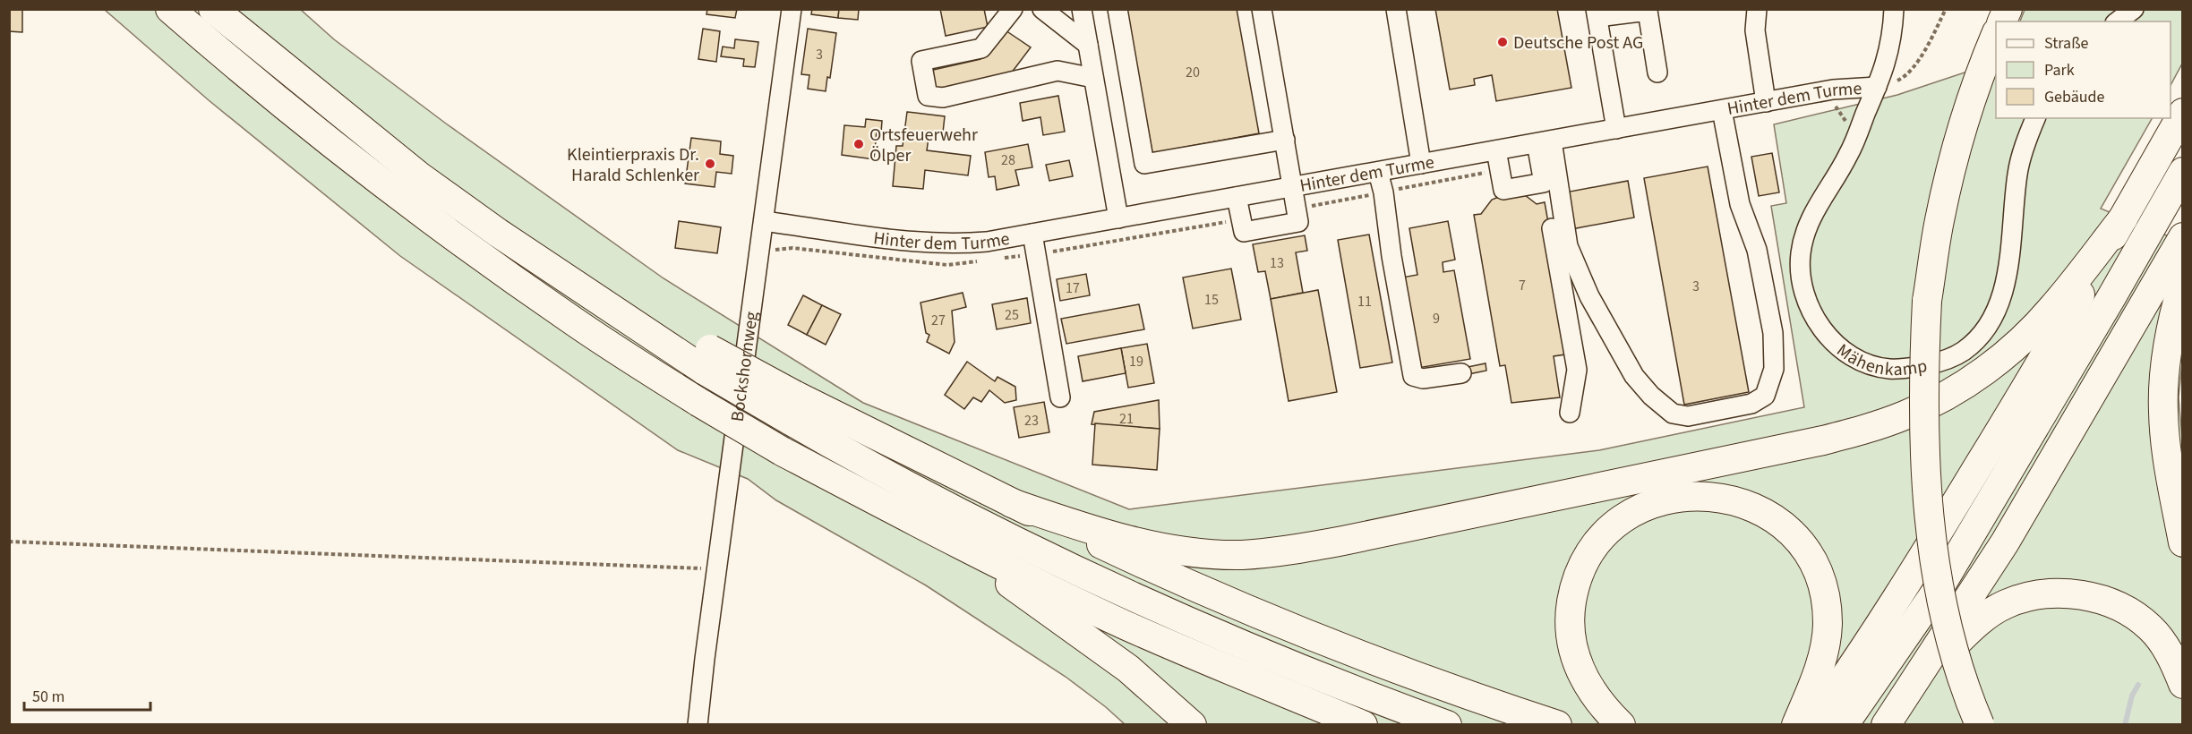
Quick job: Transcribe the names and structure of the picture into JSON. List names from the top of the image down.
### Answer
{
  "streets": {
    "street": ["Hinter dem Turme", "Mähenkamp", "Bockshornweg"]
  },
  "crossings": [
    ["Hinter dem Turme", "Mähenkamp"],
    ["Hinter dem Turme", "Bockshornweg"]
  ],
  "places": ["Deutsche Post AG", "Ortsfeuerwehr Ölper", "Kleintierpraxis Dr. Harald Schlenker"],
  "house_numbers": [
    "3",
    "20",
    "28",
    "13",
    "7",
    "3",
    "17",
    "15",
    "11",
    "25",
    "9",
    "27",
    "19",
    "21",
    "23"
  ],
  "legend": ["Straße", "Park", "Gebäude"],
  "scale_bar": "50 m"
}
